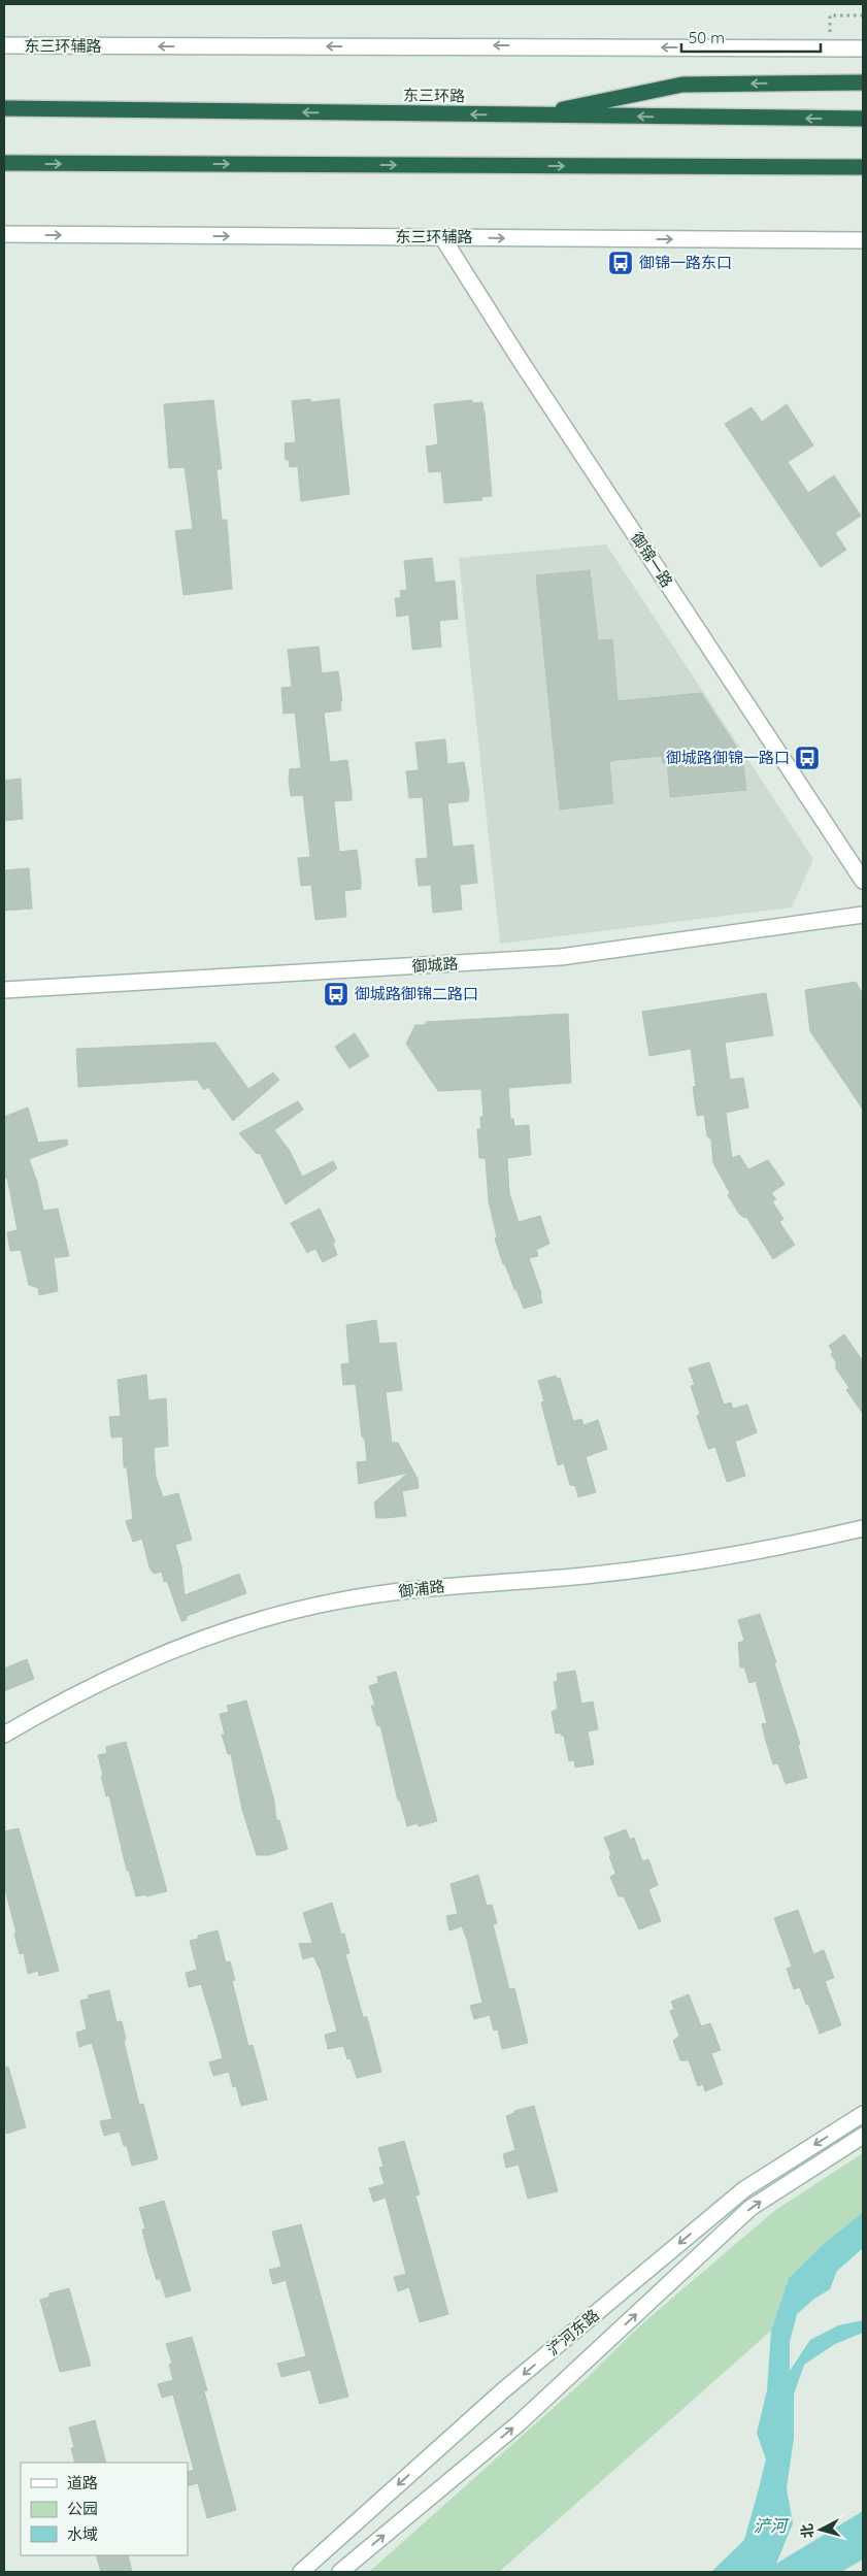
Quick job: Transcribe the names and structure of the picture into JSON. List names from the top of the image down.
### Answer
{
  "streets": {
    "highway": ["东三环路"],
    "main road": [
      "东三环辅路",
      "御锦一路",
      "御城路",
      "御浦路",
      "浐河东路"
    ]
  },
  "crossings": [
    ["东三环辅路", "御锦一路"]
  ],
  "water": ["浐河"],
  "places": {
    "bus stop": ["御锦一路东口", "御城路御锦一路口", "御城路御锦二路口"]
  },
  "legend": ["道路", "公园", "水域"],
  "scale_bar": "50 m",
  "north": "left"
}
